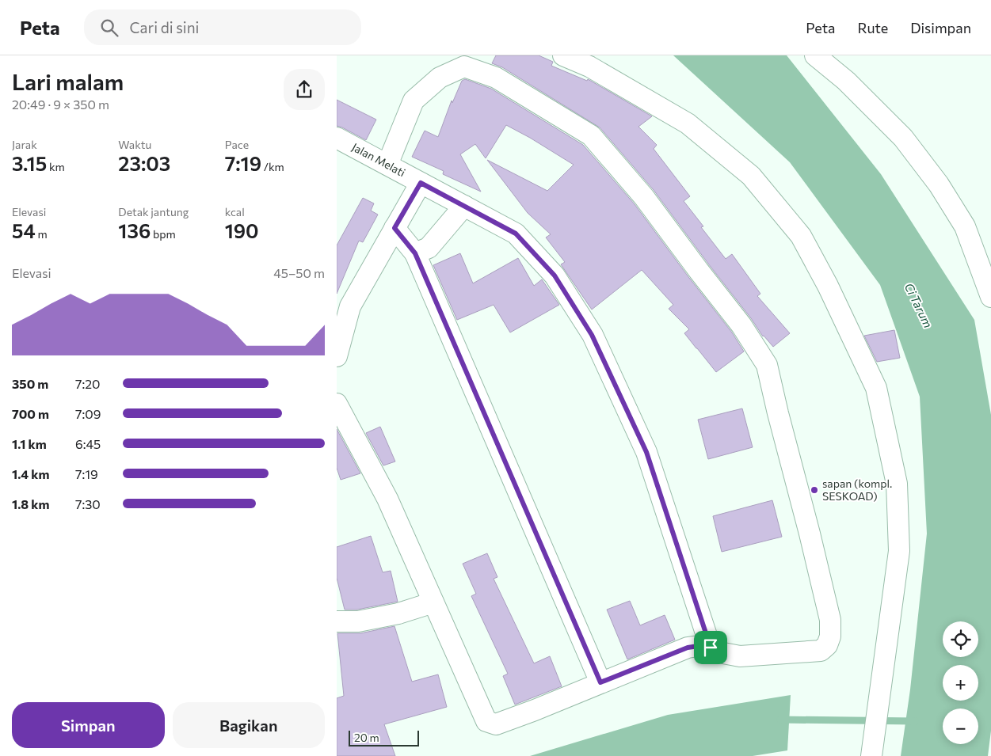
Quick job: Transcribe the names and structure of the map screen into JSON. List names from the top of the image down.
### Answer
{
  "streets": {
    "street": ["Jalan Melati"]
  },
  "water": ["Ci Tarum"],
  "places": ["sapan (kompl. SESKOAD)"],
  "scale_bar": "20 m",
  "page": {
    "header": "Peta",
    "search": "Cari di sini",
    "nav": ["Peta", "Rute", "Disimpan"],
    "heading": ["Lari malam", "20:49 · 9 × 350 m"],
    "stats": [
      ["Jarak", "3.15 km"],
      ["Waktu", "23:03"],
      ["Pace", "7:19 /km"],
      ["Elevasi", "54 m"],
      ["Detak jantung", "136 bpm"],
      ["kcal", "190"]
    ],
    "chart": ["Elevasi", "45–50 m"],
    "list": [
      {
        "name": "350 m",
        "note": "7:20"
      },
      {
        "name": "700 m",
        "note": "7:09"
      },
      {
        "name": "1.1 km",
        "note": "6:45"
      },
      {
        "name": "1.4 km",
        "note": "7:19"
      },
      {
        "name": "1.8 km",
        "note": "7:30"
      }
    ],
    "map_buttons": ["+", "−"],
    "buttons": ["Simpan", "Bagikan"],
    "scale": "20 m"
  }
}
